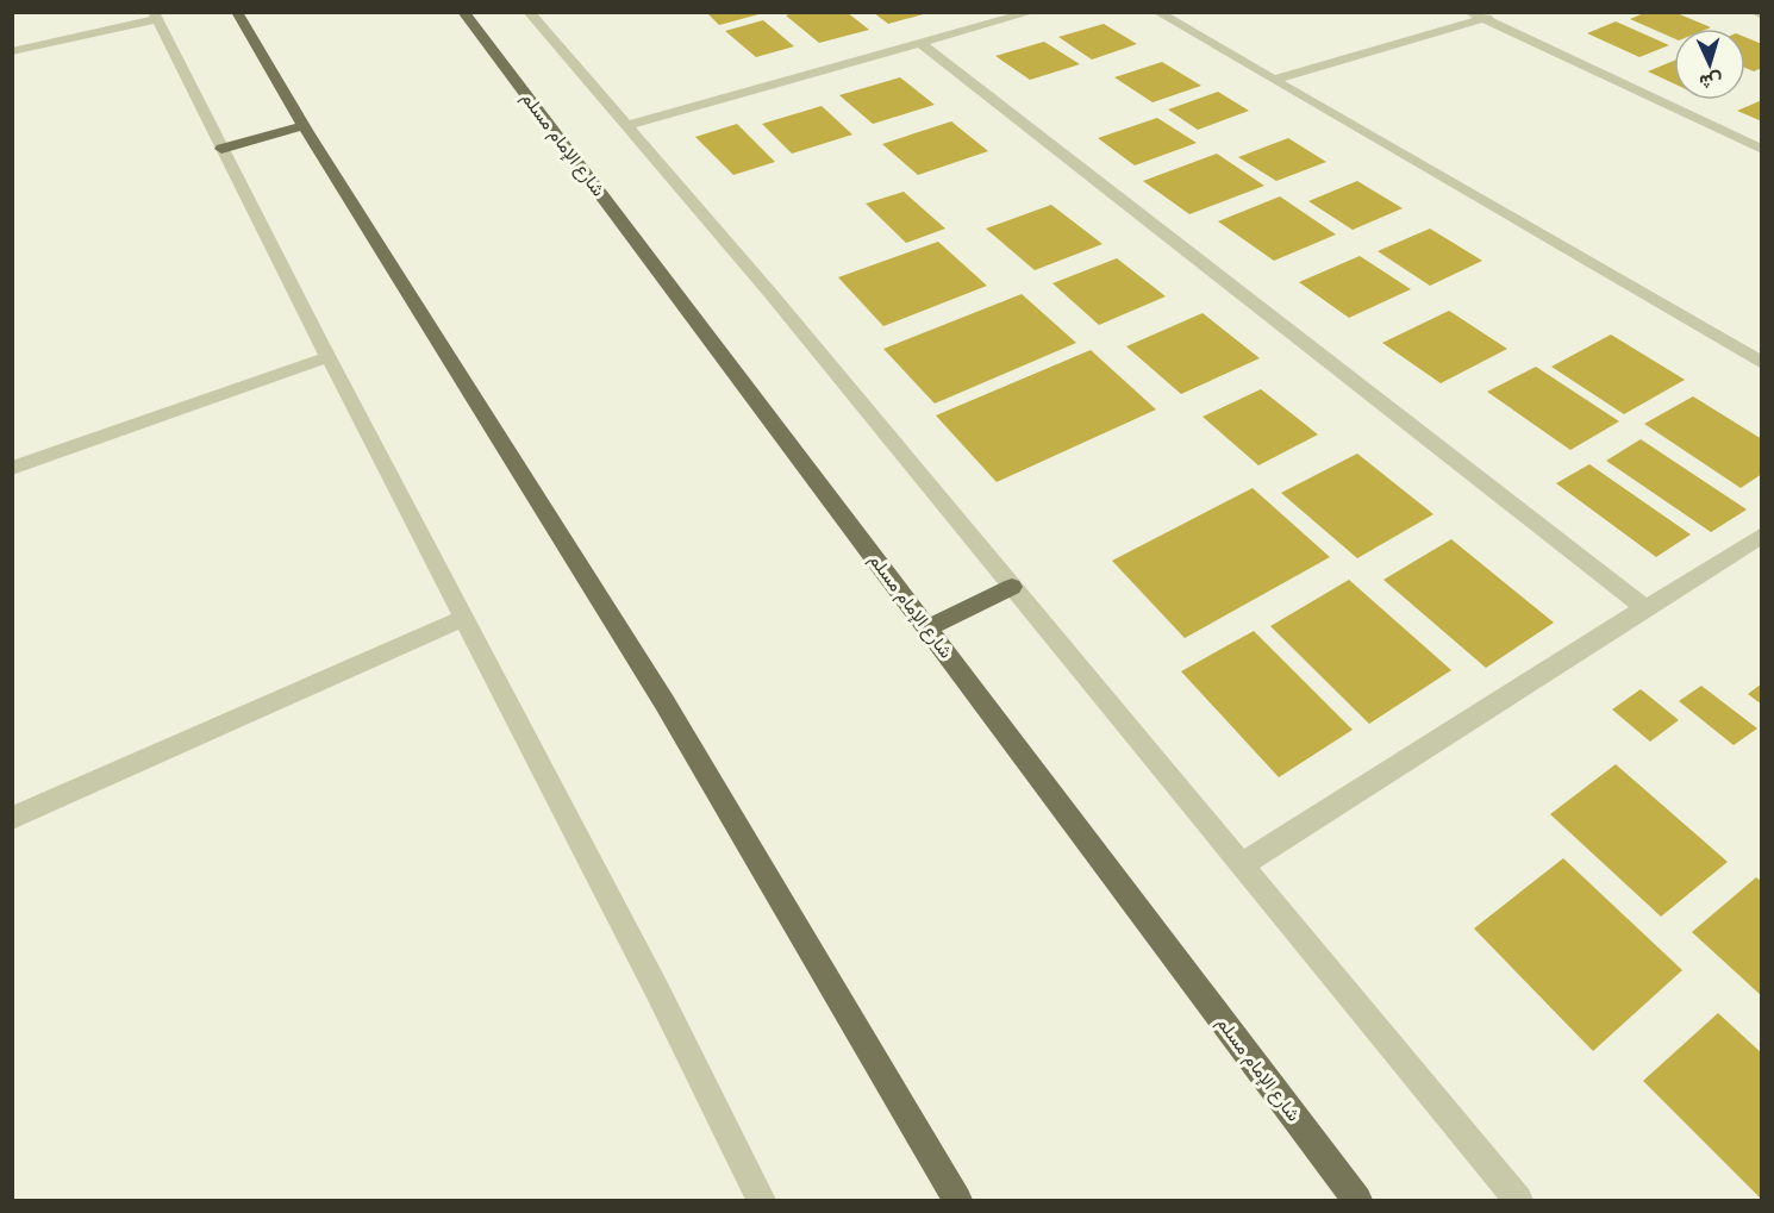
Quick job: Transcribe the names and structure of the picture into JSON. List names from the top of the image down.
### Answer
{
  "streets": {
    "main road": ["شارع الإمام مسلم"]
  },
  "north": "bottom"
}
